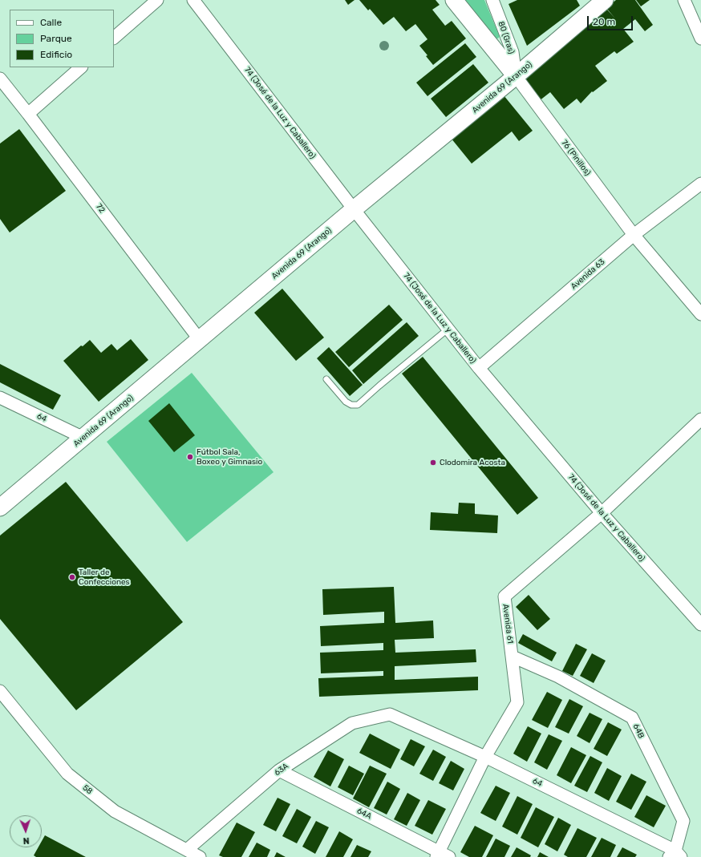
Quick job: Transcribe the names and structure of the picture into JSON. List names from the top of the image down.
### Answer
{
  "streets": {
    "street": [
      "80 (Gras)",
      "Avenida 69 (Arango)",
      "74 (José de la Luz y Caballero)",
      "76 (Pinillos)",
      "72",
      "Avenida 63",
      "64",
      "Avenida 61",
      "64B",
      "63A",
      "58",
      "64A"
    ]
  },
  "crossings": [
    ["80 (Gras)", "Avenida 69 (Arango)"],
    ["80 (Gras)", "76 (Pinillos)"],
    ["Avenida 69 (Arango)", "74 (José de la Luz y Caballero)"],
    ["Avenida 69 (Arango)", "76 (Pinillos)"],
    ["Avenida 69 (Arango)", "72"],
    ["Avenida 69 (Arango)", "64"],
    ["74 (José de la Luz y Caballero)", "Avenida 63"],
    ["74 (José de la Luz y Caballero)", "Avenida 61"],
    ["76 (Pinillos)", "Avenida 63"],
    ["64", "Avenida 61"],
    ["64", "64B"],
    ["64", "63A"],
    ["Avenida 61", "64B"],
    ["Avenida 61", "64A"],
    ["63A", "58"],
    ["63A", "64A"]
  ],
  "places": ["Fútbol Sala, Boxeo y Gimnasio", "Clodomira Acosta", "Taller de Confecciones"],
  "legend": ["Calle", "Parque", "Edificio"],
  "scale_bar": "20 m",
  "north": "bottom"
}
